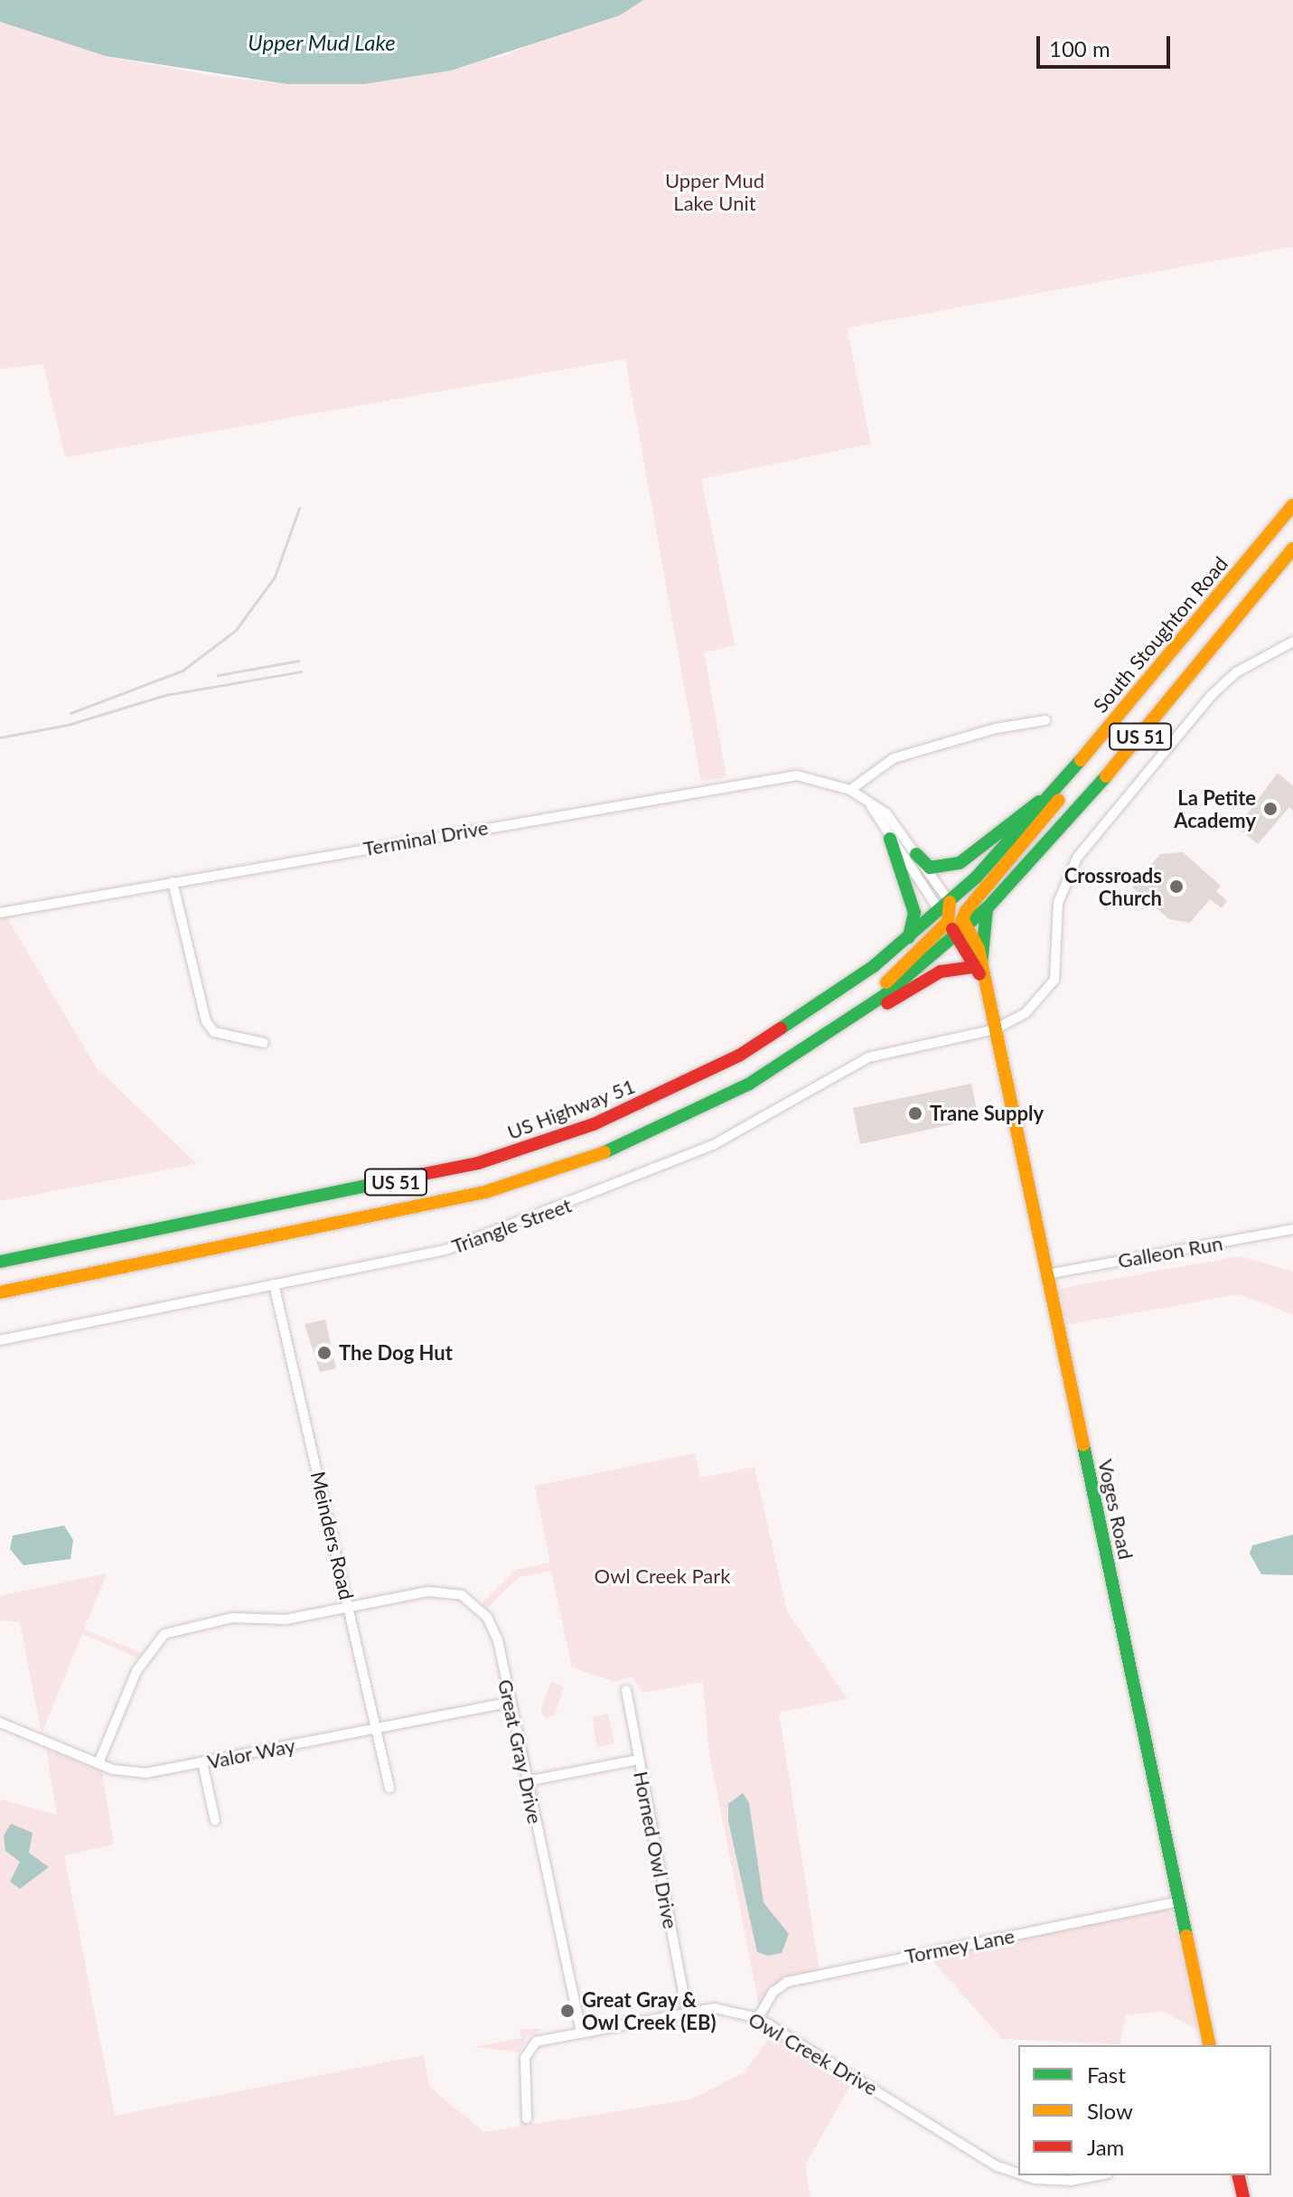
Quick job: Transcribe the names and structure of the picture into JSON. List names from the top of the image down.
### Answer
{
  "streets": {
    "main road": [
      "South Stoughton Road",
      "US 51",
      "US Highway 51",
      "Voges Road"
    ],
    "street": [
      "Terminal Drive",
      "Triangle Street",
      "Galleon Run",
      "Meinders Road",
      "Great Gray Drive",
      "Valor Way",
      "Horned Owl Drive",
      "Tormey Lane",
      "Owl Creek Drive"
    ]
  },
  "crossings": [
    ["South Stoughton Road", "US Highway 51"],
    ["US 51", "Voges Road"],
    ["Terminal Drive", "US Highway 51"],
    ["Terminal Drive", "Voges Road"],
    ["US Highway 51", "Voges Road"],
    ["Triangle Street", "Voges Road"],
    ["Triangle Street", "Meinders Road"],
    ["Galleon Run", "Voges Road"],
    ["Voges Road", "Tormey Lane"],
    ["Meinders Road", "Great Gray Drive"],
    ["Meinders Road", "Valor Way"],
    ["Great Gray Drive", "Valor Way"],
    ["Great Gray Drive", "Owl Creek Drive"],
    ["Horned Owl Drive", "Owl Creek Drive"],
    ["Tormey Lane", "Owl Creek Drive"]
  ],
  "water": ["Upper Mud Lake"],
  "parks": ["Upper Mud Lake Unit", "Owl Creek Park"],
  "places": [
    "La Petite Academy",
    "Crossroads Church",
    "Trane Supply",
    "The Dog Hut",
    "Great Gray & Owl Creek (EB)"
  ],
  "legend": ["Fast", "Slow", "Jam"],
  "scale_bar": "100 m"
}
